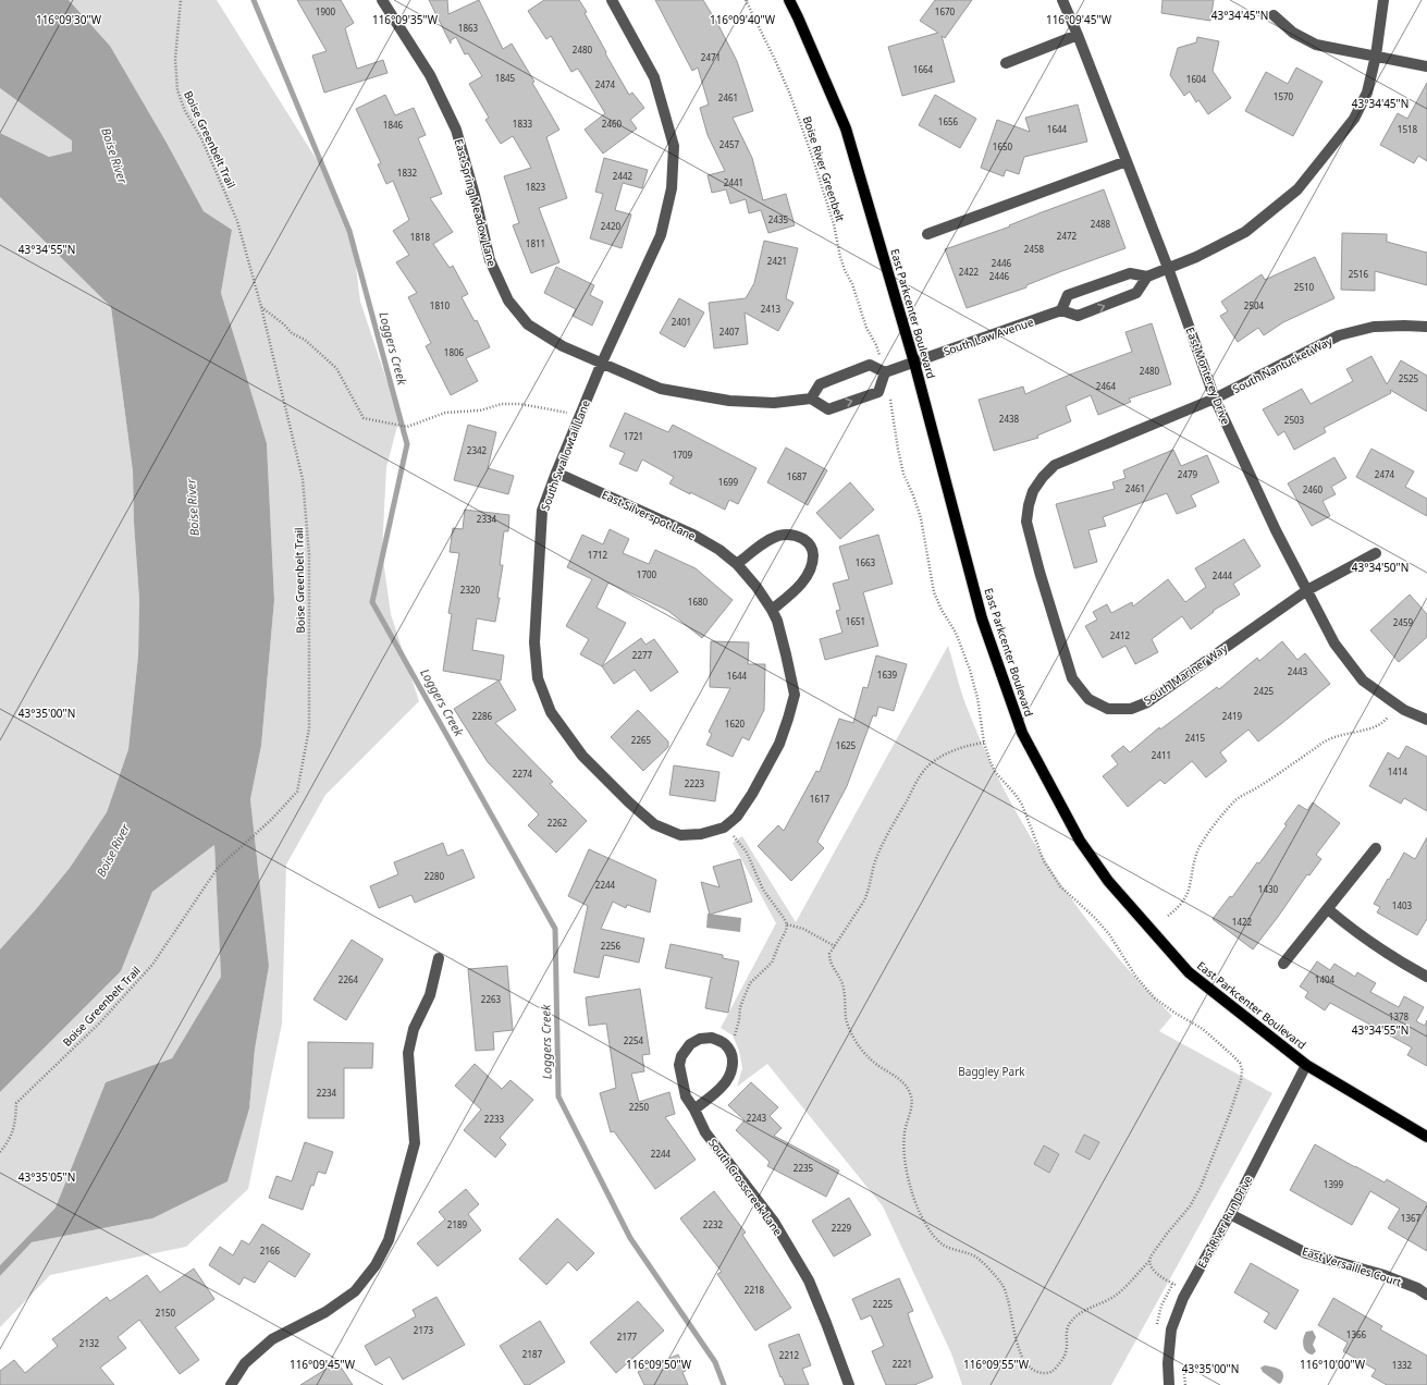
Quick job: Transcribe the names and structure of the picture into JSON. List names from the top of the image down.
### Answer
{
  "streets": {
    "main road": ["East Parkcenter Boulevard"],
    "street": [
      "East Spring Meadow Lane",
      "South Law Avenue",
      "South Nantucket Way",
      "East Monterey Drive",
      "South Swallowtail Lane",
      "East Silverspot Lane",
      "South Mariner Way",
      "South Crosscreek Lane",
      "East River Run Drive",
      "East Versailles Court"
    ],
    "path": ["Boise Greenbelt Trail", "Boise River Greenbelt"]
  },
  "crossings": [
    ["East Spring Meadow Lane", "South Swallowtail Lane"],
    ["East Parkcenter Boulevard", "South Law Avenue"],
    ["East Parkcenter Boulevard", "East River Run Drive"],
    ["South Nantucket Way", "East Monterey Drive"],
    ["South Nantucket Way", "South Mariner Way"],
    ["East Monterey Drive", "South Mariner Way"],
    ["South Swallowtail Lane", "East Silverspot Lane"],
    ["East River Run Drive", "East Versailles Court"]
  ],
  "water": ["Boise River", "Loggers Creek"],
  "parks": ["Baggley Park"],
  "house_numbers": [
    "1900",
    "1670",
    "1863",
    "2480",
    "2471",
    "1664",
    "1845",
    "1604",
    "2474",
    "1570",
    "2461",
    "1656",
    "1833",
    "2460",
    "1846",
    "1644",
    "1518",
    "2457",
    "1650",
    "1832",
    "2442",
    "2441",
    "1823",
    "2435",
    "2488",
    "2420",
    "2472",
    "1818",
    "1811",
    "2458",
    "2421",
    "2446",
    "2422",
    "2516",
    "2446",
    "2510",
    "1810",
    "2504",
    "2413",
    "2401",
    "2407",
    "1806",
    "2480",
    "2525",
    "2464",
    "2438",
    "2503",
    "1721",
    "2342",
    "1709",
    "2479",
    "2474",
    "1687",
    "1699",
    "2461",
    "2460",
    "2334",
    "1712",
    "1663",
    "1700",
    "2444",
    "2320",
    "1680",
    "1651",
    "2459",
    "2412",
    "2277",
    "2443",
    "1639",
    "1644",
    "2425",
    "2286",
    "2419",
    "1620",
    "2415",
    "2265",
    "1625",
    "2411",
    "1414",
    "2274",
    "2223",
    "1617",
    "2262",
    "2280",
    "2244",
    "1430",
    "1403",
    "1422",
    "2256",
    "2264",
    "1404",
    "2263",
    "1378",
    "2254",
    "2234",
    "2250",
    "2243",
    "2233",
    "2244",
    "2235",
    "1399",
    "1367",
    "2189",
    "2232",
    "2229",
    "2166",
    "2218",
    "2225",
    "2150",
    "2173",
    "1366",
    "2177",
    "2132",
    "2187",
    "2212",
    "2221",
    "1332"
  ],
  "coordinates": [
    "43°34'45\"N",
    "116°09'30\"W",
    "116°09'35\"W",
    "116°09'40\"W",
    "116°09'45\"W",
    "43°34'55\"N",
    "43°34'50\"N",
    "43°35'00\"N",
    "43°35'05\"N",
    "116°09'50\"W",
    "116°09'55\"W",
    "116°10'00\"W"
  ]
}
